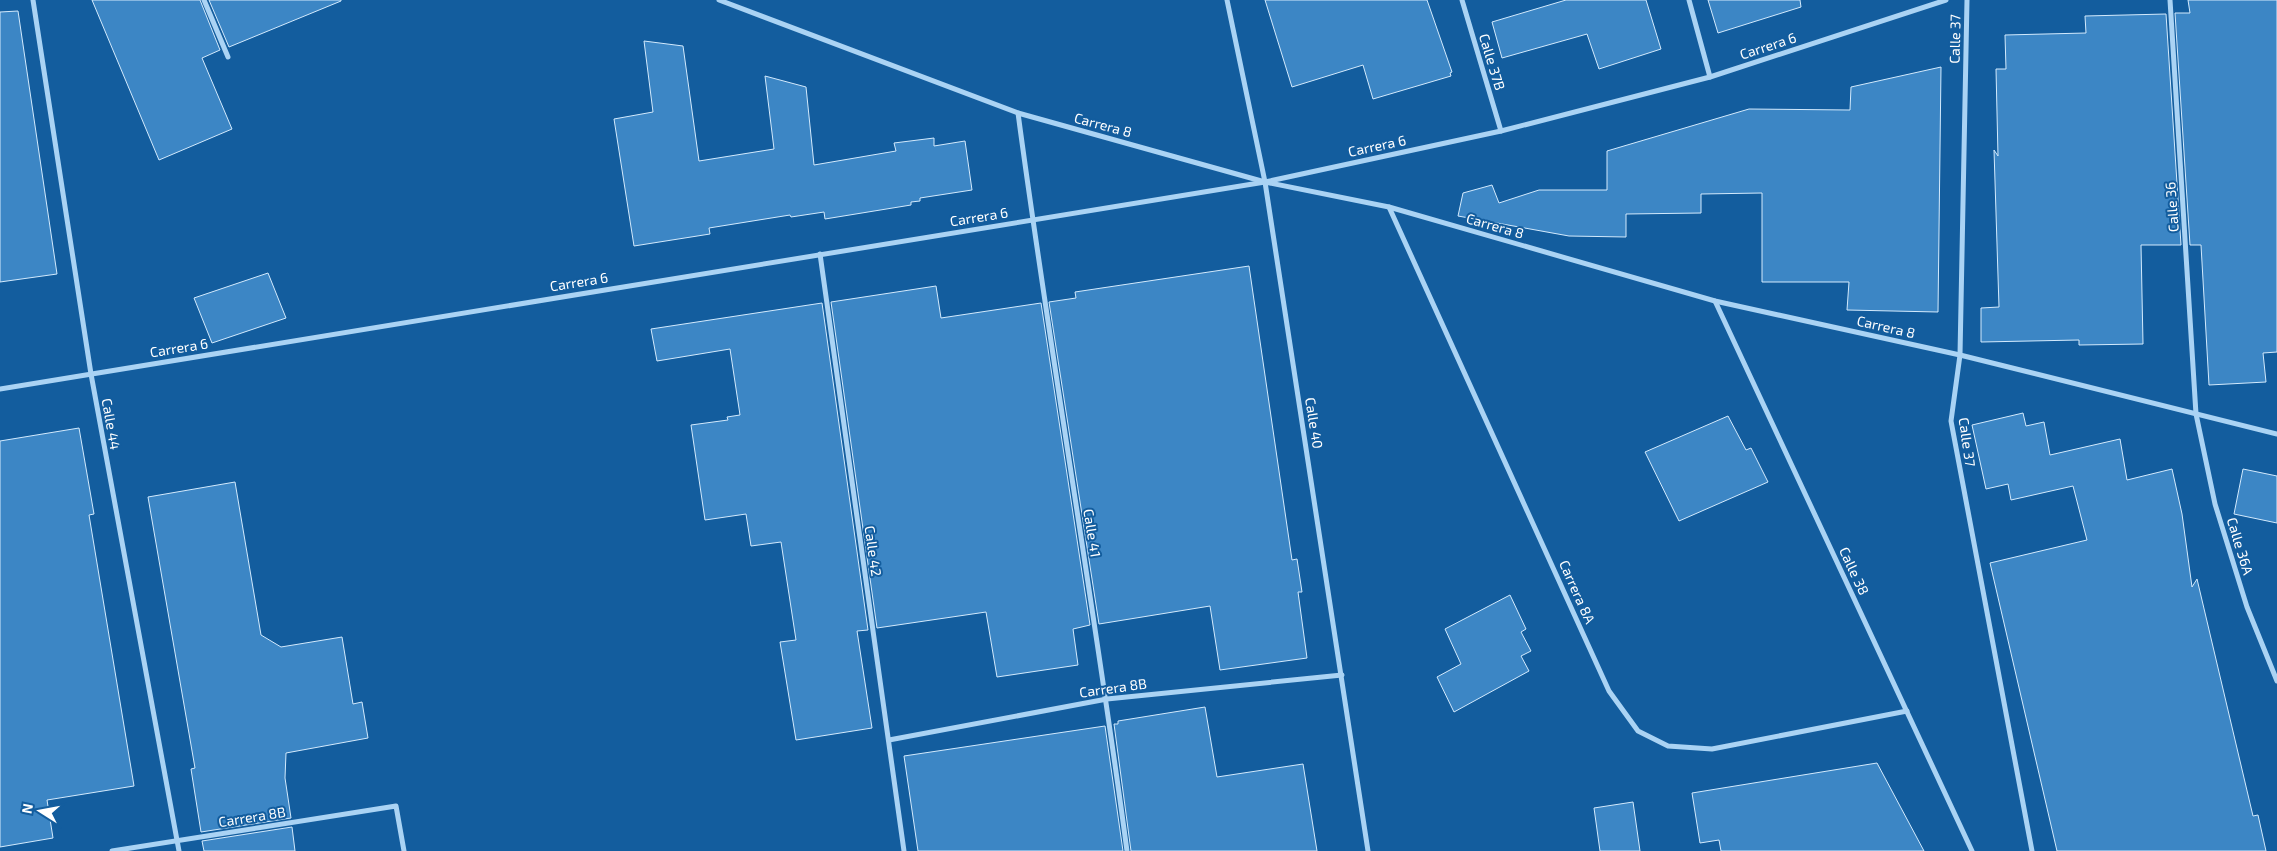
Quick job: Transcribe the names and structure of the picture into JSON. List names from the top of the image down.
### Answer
{
  "streets": {
    "street": [
      "Calle 37",
      "Carrera 6",
      "Calle 37B",
      "Carrera 8",
      "Calle 36",
      "Calle 40",
      "Calle 44",
      "Calle 41",
      "Calle 36A",
      "Calle 42",
      "Calle 38",
      "Carrera 8A",
      "Carrera 8B"
    ]
  },
  "crossings": [
    ["Calle 37", "Carrera 8"],
    ["Carrera 6", "Calle 37B"],
    ["Carrera 6", "Carrera 8"],
    ["Carrera 6", "Calle 40"],
    ["Carrera 6", "Calle 44"],
    ["Carrera 6", "Calle 41"],
    ["Carrera 6", "Calle 42"],
    ["Carrera 8", "Calle 36"],
    ["Carrera 8", "Calle 40"],
    ["Carrera 8", "Calle 41"],
    ["Carrera 8", "Calle 36A"],
    ["Carrera 8", "Calle 38"],
    ["Carrera 8", "Carrera 8A"],
    ["Calle 36", "Calle 36A"],
    ["Calle 40", "Carrera 8B"],
    ["Calle 44", "Carrera 8B"],
    ["Calle 41", "Carrera 8B"],
    ["Calle 42", "Carrera 8B"],
    ["Calle 38", "Carrera 8A"]
  ],
  "north": "left"
}
